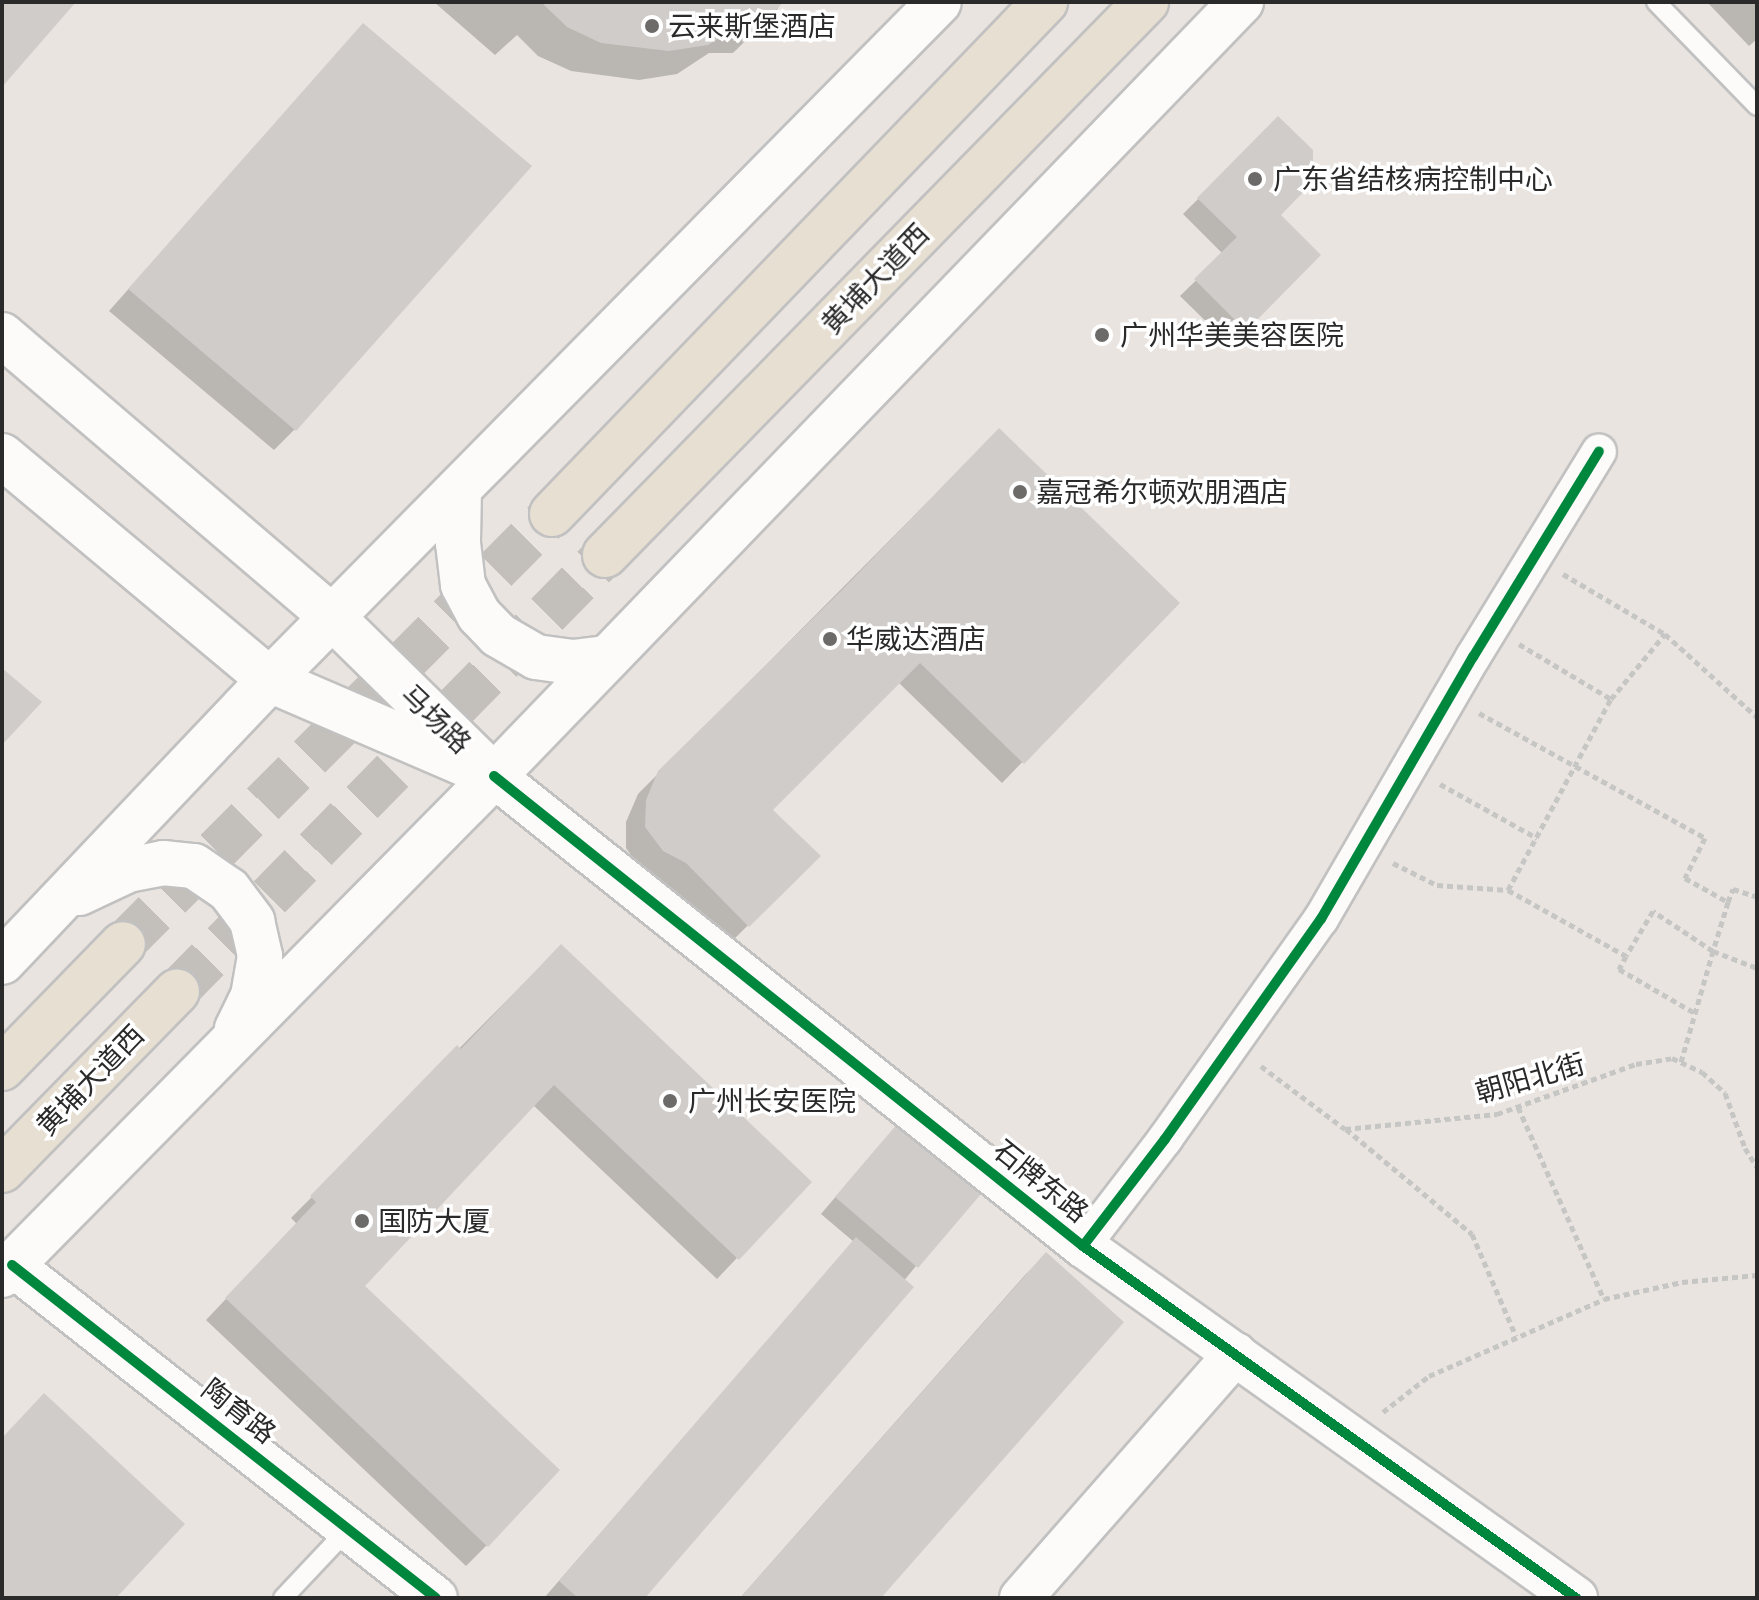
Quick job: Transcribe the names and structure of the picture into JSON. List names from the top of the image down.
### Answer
{
  "streets": {
    "main road": ["黄埔大道西", "马场路"],
    "street": ["石牌东路", "陶育路"],
    "path": ["朝阳北街"]
  },
  "crossings": [
    ["马场路", "石牌东路"]
  ],
  "places": [
    "云来斯堡酒店",
    "广东省结核病控制中心",
    "广州华美美容医院",
    "嘉冠希尔顿欢朋酒店",
    "华威达酒店",
    "广州长安医院",
    "国防大厦"
  ]
}
